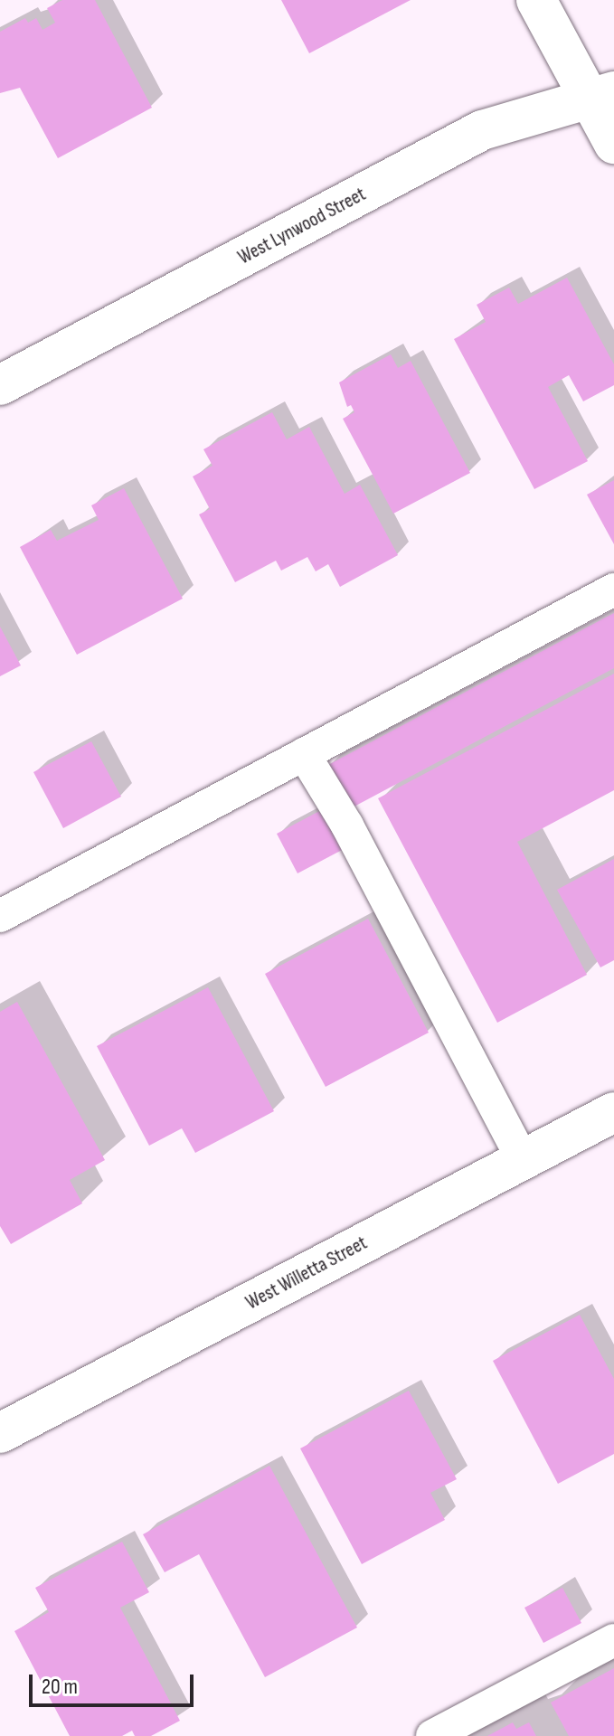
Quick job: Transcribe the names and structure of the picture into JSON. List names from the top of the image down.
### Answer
{
  "streets": {
    "street": ["West Lynwood Street", "West Willetta Street"]
  },
  "scale_bar": "20 m"
}
